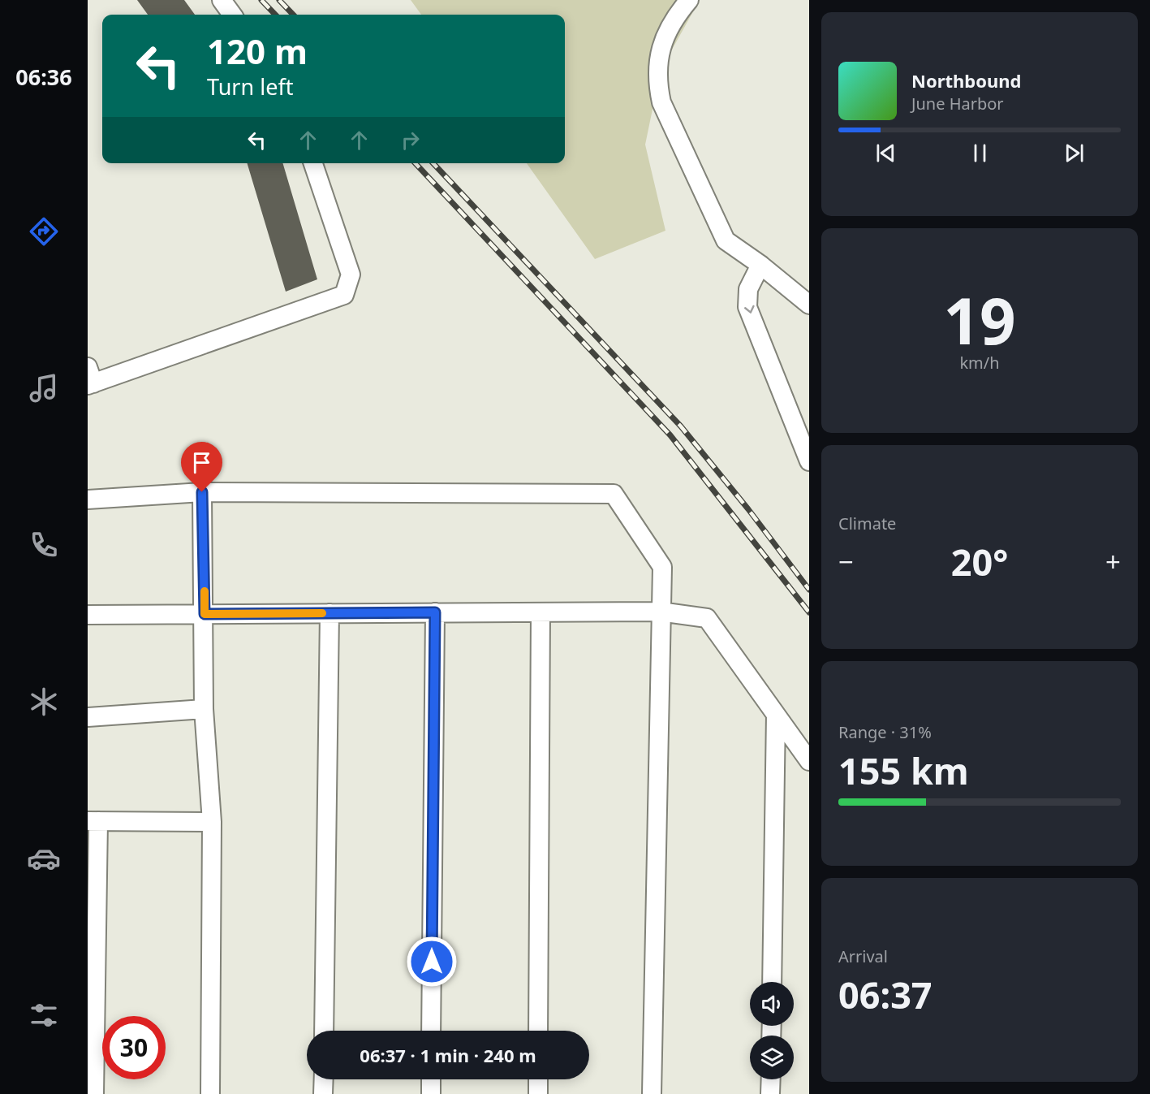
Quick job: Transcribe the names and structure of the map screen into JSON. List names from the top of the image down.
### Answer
{
  "page": {
    "tabs": "06:36",
    "turn": ["120 m", "Turn left"],
    "song": ["Northbound", "June Harbor"],
    "tile": [
      ["19", "km/h"],
      "Climate",
      ["Range · 31%", "155 km"],
      ["Arrival", "06:37"]
    ],
    "heat": ["−", "20°", "+"],
    "limit": "30",
    "trip": "06:37 · 1 min · 240 m"
  }
}
